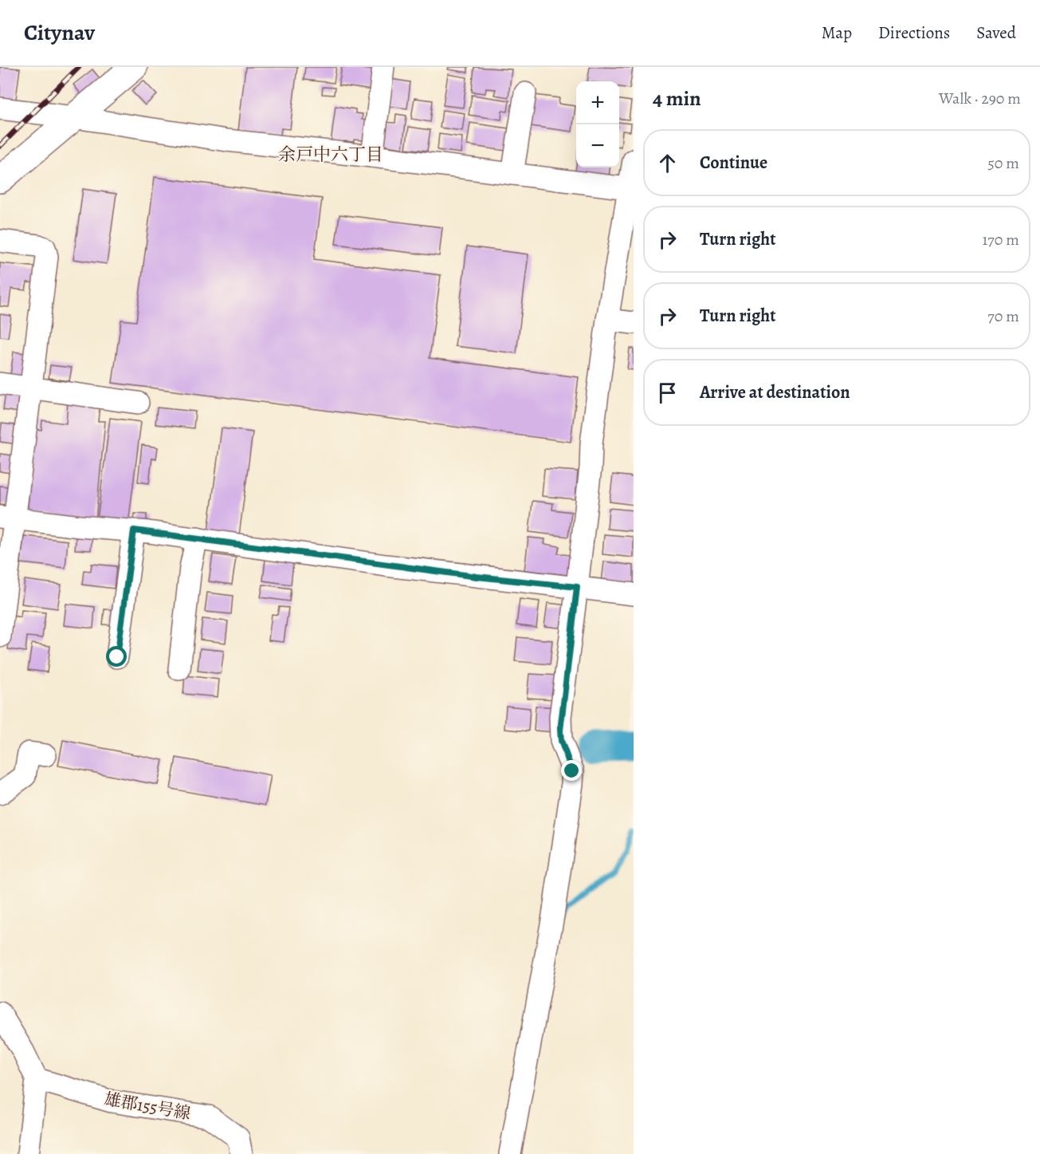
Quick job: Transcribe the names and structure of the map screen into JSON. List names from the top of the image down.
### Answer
{
  "streets": {
    "street": ["雄郡155号線"]
  },
  "districts": ["余戸中六丁目"],
  "page": {
    "header": "Citynav",
    "nav": ["Map", "Directions", "Saved"],
    "heading": ["4 min", "Walk · 290 m"],
    "map_buttons": ["+", "−"],
    "list": [
      ["Continue", "50 m"],
      ["Turn right", "170 m"],
      ["Turn right", "70 m"],
      "Arrive at destination"
    ]
  }
}
